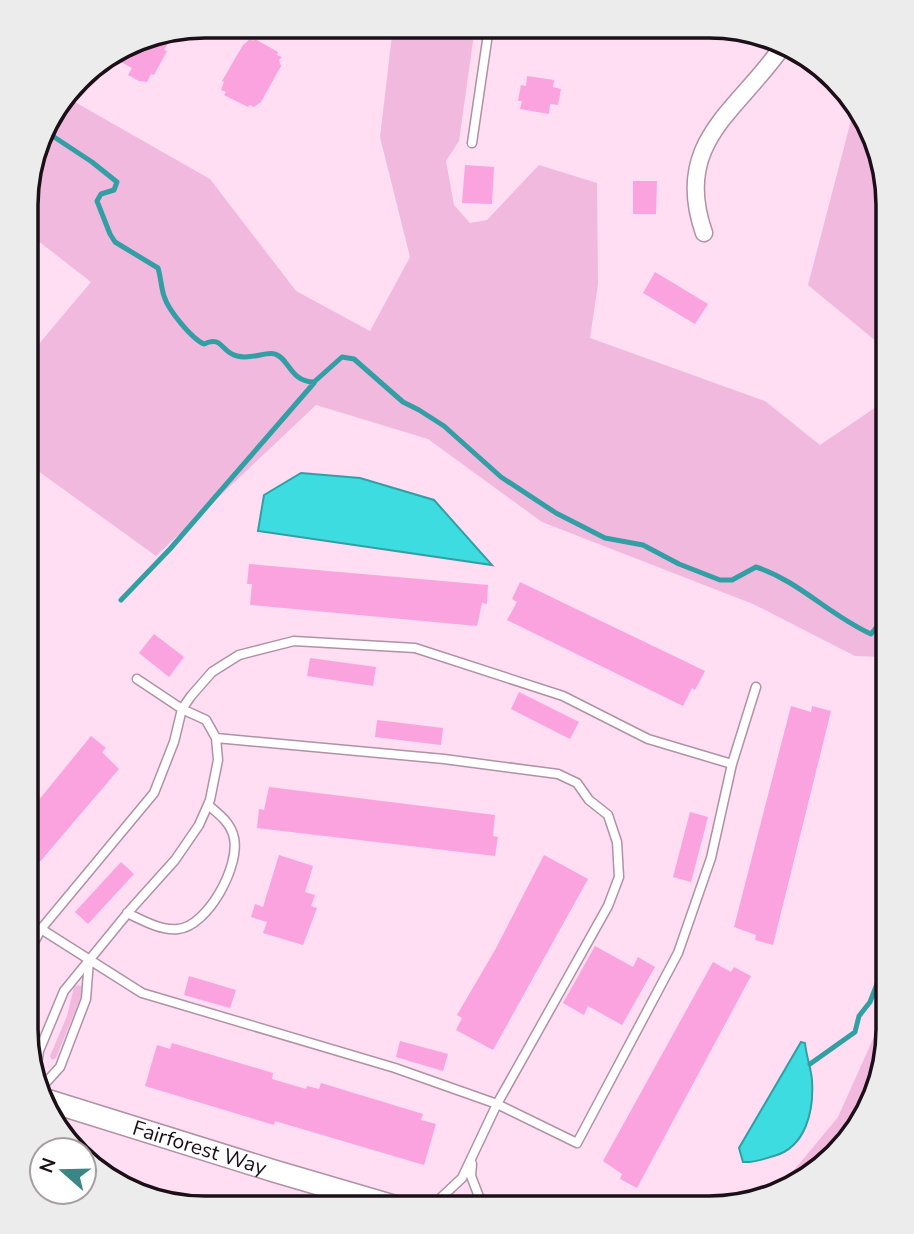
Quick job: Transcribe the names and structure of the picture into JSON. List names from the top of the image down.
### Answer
{
  "streets": {
    "main road": ["Fairforest Way"]
  },
  "north": "left"
}
